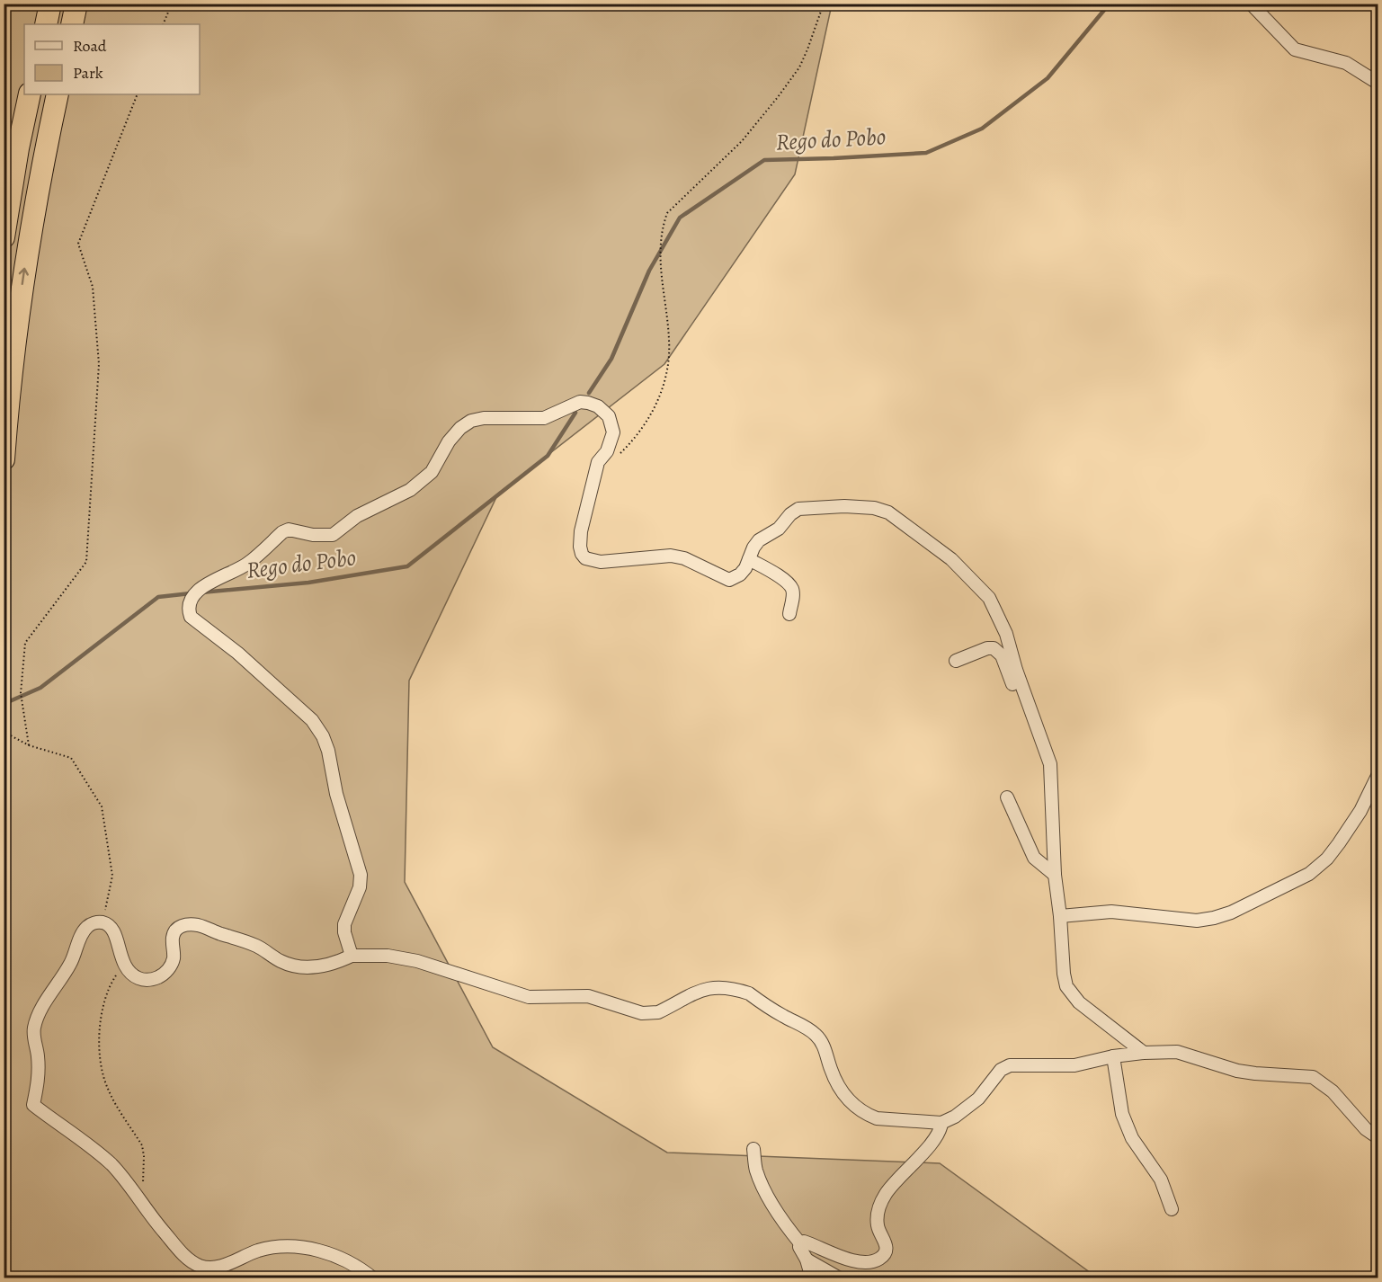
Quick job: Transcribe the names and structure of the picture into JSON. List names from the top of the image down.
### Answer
{
  "water": ["Rego do Pobo"],
  "legend": ["Road", "Park"]
}
